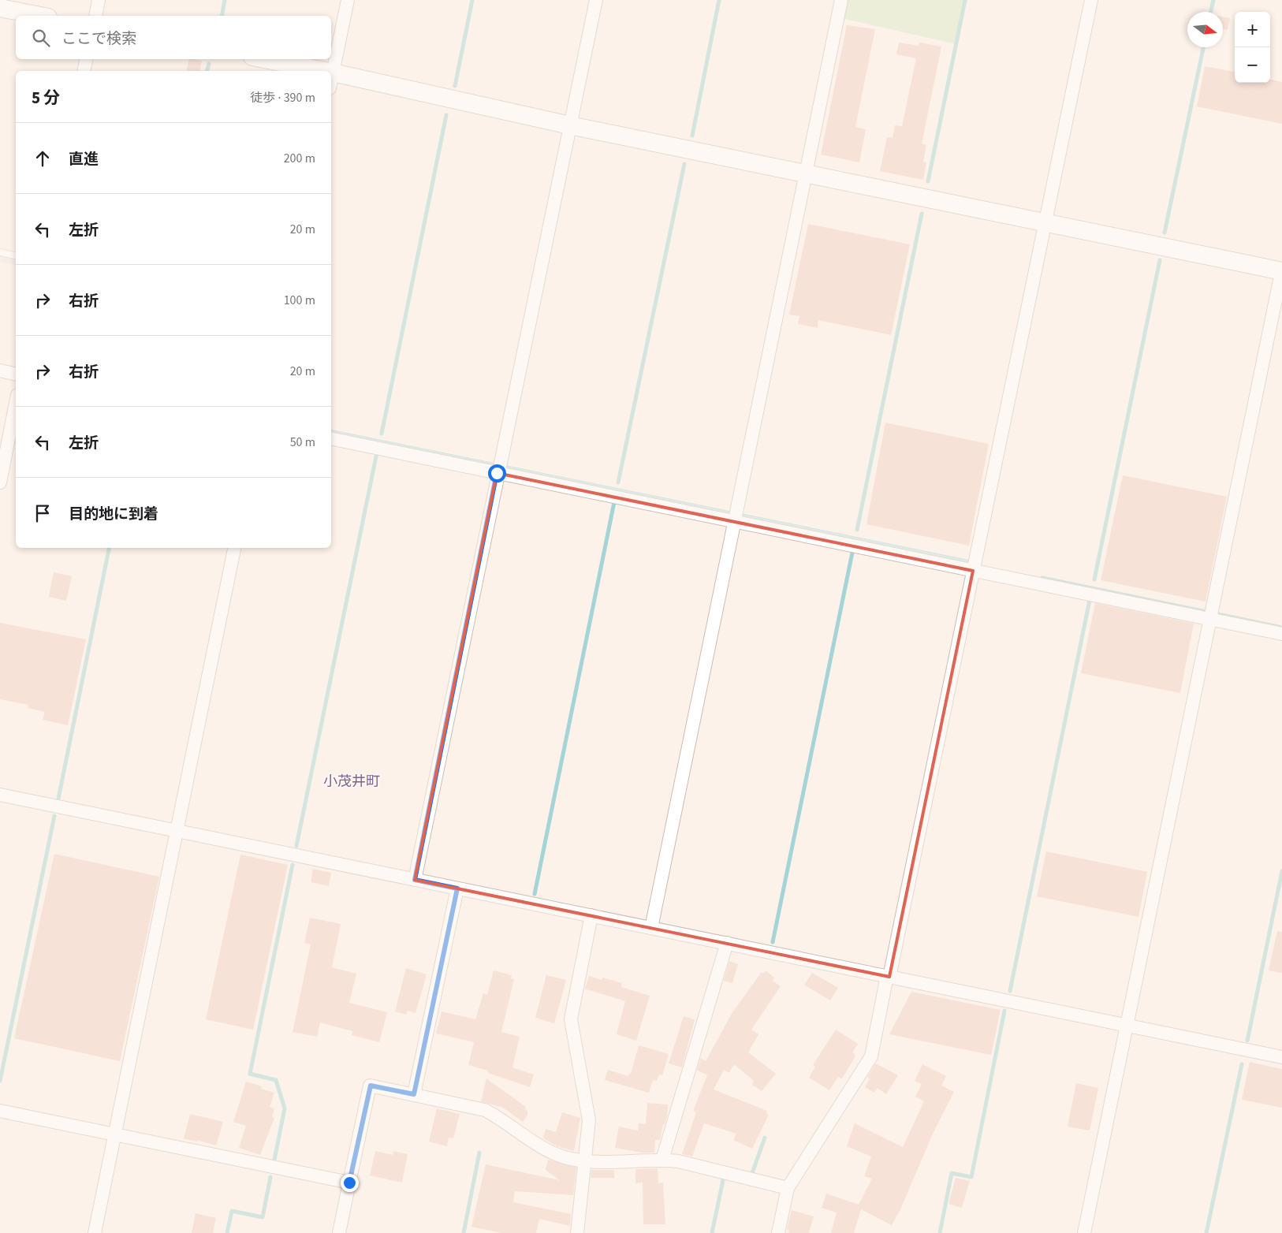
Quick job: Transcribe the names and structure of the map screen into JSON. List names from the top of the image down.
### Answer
{
  "districts": ["小茂井町"],
  "north": "right",
  "page": {
    "map_buttons": ["+", "−"],
    "search": "ここで検索",
    "heading": ["5 分", "徒歩 · 390 m"],
    "list": [
      ["直進", "200 m"],
      ["左折", "20 m"],
      ["右折", "100 m"],
      ["右折", "20 m"],
      ["左折", "50 m"],
      "目的地に到着"
    ]
  }
}
